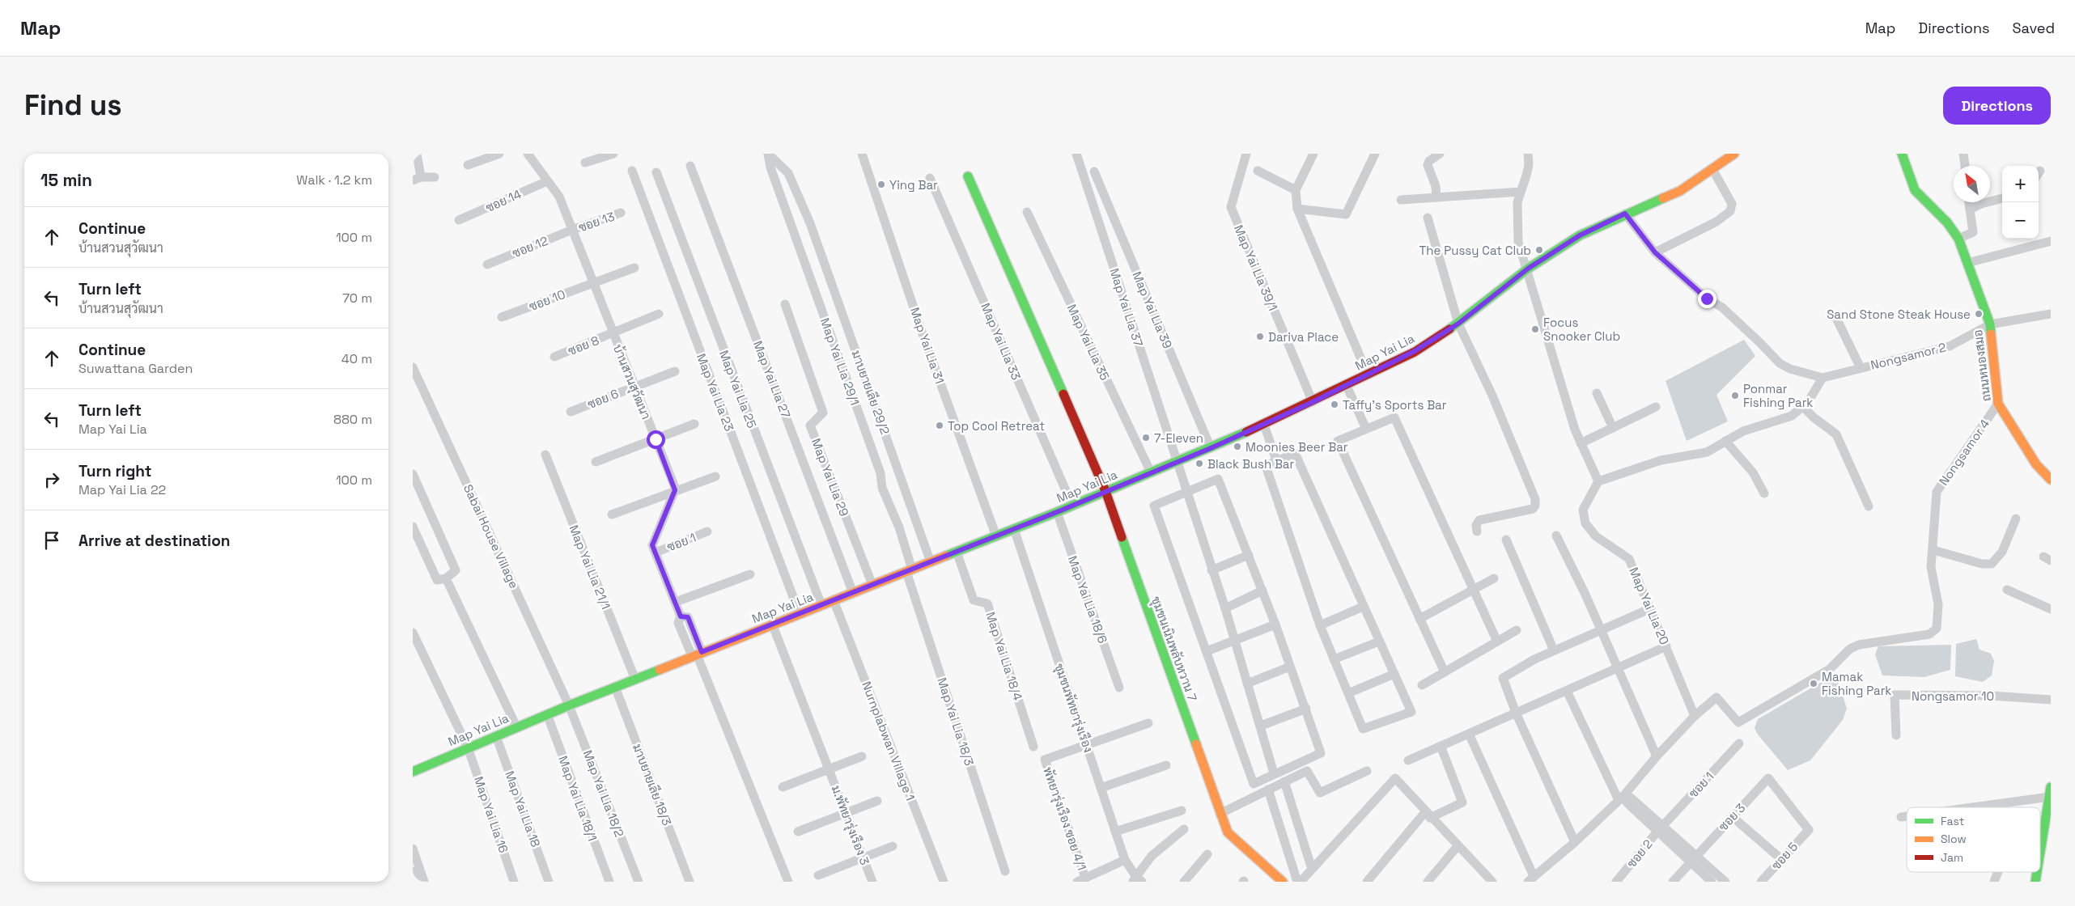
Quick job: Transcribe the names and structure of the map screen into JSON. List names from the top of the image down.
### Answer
{
  "streets": {
    "street": [
      "ซอย 14",
      "ซอย 13",
      "ซอย 12",
      "Map Yai Lia 39/1",
      "ซอย 10",
      "Map Yai Lia 37",
      "Map Yai Lia 39",
      "Map Yai Lia 33",
      "Map Yai Lia 35",
      "ซอย 8",
      "Map Yai Lia 31",
      "Map Yai Lia",
      "Nongsamor 2",
      "Map Yai Lia 29/1",
      "ถนนหนองสมอ",
      "Map Yai Lia 27",
      "บ้านสวนสุวัฒนา",
      "Map Yai Lia 25",
      "Map Yai Lia 23",
      "มาบยายเลีย 29/2",
      "ซอย 6",
      "Nongsamor 4",
      "Map Yai Lia 29",
      "Sabai House Village",
      "ซอย 1",
      "Map Yai Lia 21/1",
      "Map Yai Lia 18/6",
      "Map Yai Lia 20",
      "ชุมชนเนินพลับหวาน 7",
      "Map Yai Lia 18/4",
      "Nongsamor 10",
      "ชุมชนพัทยารุ่งเรือง",
      "Map Yai Lia 18/3",
      "Nurnplabwan Village 1",
      "มาบยายเลีย 18/3",
      "Map Yai Lia 18/2",
      "Map Yai Lia 18/1",
      "Map Yai Lia 18",
      "Map Yai Lia 16",
      "ซอย 3",
      "พัทยารุ่งเรือง ซอย 4/1",
      "ม.พัทยารุ่งเรือง 3",
      "ซอย 2",
      "ซอย 5"
    ]
  },
  "crossings": [
    ["ซอย 14", "บ้านสวนสุวัฒนา"],
    ["ซอย 13", "ซอย 12"],
    ["ซอย 13", "บ้านสวนสุวัฒนา"],
    ["ซอย 12", "บ้านสวนสุวัฒนา"],
    ["Map Yai Lia 39/1", "Map Yai Lia"],
    ["ซอย 10", "บ้านสวนสุวัฒนา"],
    ["Map Yai Lia 37", "Map Yai Lia"],
    ["Map Yai Lia 39", "Map Yai Lia"],
    ["Map Yai Lia 33", "Map Yai Lia"],
    ["Map Yai Lia 35", "Map Yai Lia"],
    ["ซอย 8", "บ้านสวนสุวัฒนา"],
    ["Map Yai Lia 31", "Map Yai Lia"],
    ["Map Yai Lia", "Map Yai Lia 29/1"],
    ["Map Yai Lia", "Map Yai Lia 27"],
    ["Map Yai Lia", "Map Yai Lia 25"],
    ["Map Yai Lia", "Map Yai Lia 23"],
    ["Map Yai Lia", "มาบยายเลีย 29/2"],
    ["Map Yai Lia", "Map Yai Lia 29"],
    ["Map Yai Lia", "Sabai House Village"],
    ["Map Yai Lia", "Map Yai Lia 21/1"],
    ["Map Yai Lia", "Map Yai Lia 18/6"],
    ["Map Yai Lia", "ชุมชนเนินพลับหวาน 7"],
    ["Map Yai Lia", "Map Yai Lia 18/4"],
    ["Map Yai Lia", "ชุมชนพัทยารุ่งเรือง"],
    ["Map Yai Lia", "Map Yai Lia 18/3"],
    ["Map Yai Lia", "Nurnplabwan Village 1"],
    ["Map Yai Lia", "มาบยายเลีย 18/3"],
    ["Map Yai Lia", "Map Yai Lia 18/2"],
    ["Map Yai Lia", "Map Yai Lia 18/1"],
    ["Map Yai Lia", "Map Yai Lia 18"],
    ["Map Yai Lia", "Map Yai Lia 16"],
    ["Map Yai Lia", "ม.พัทยารุ่งเรือง 3"],
    ["Nongsamor 2", "ถนนหนองสมอ"],
    ["Map Yai Lia 29/1", "มาบยายเลีย 29/2"],
    ["Map Yai Lia 29/1", "Map Yai Lia 18/3"],
    ["ถนนหนองสมอ", "Nongsamor 4"],
    ["บ้านสวนสุวัฒนา", "ซอย 6"],
    ["Nongsamor 4", "Map Yai Lia 20"],
    ["Sabai House Village", "Map Yai Lia 18/2"],
    ["ซอย 1", "ซอย 2"],
    ["ชุมชนพัทยารุ่งเรือง", "พัทยารุ่งเรือง ซอย 4/1"],
    ["ซอย 3", "ซอย 5"]
  ],
  "places": [
    "Ying Bar",
    "The Pussy Cat Club",
    "Sand Stone Steak House",
    "Focus Snooker Club",
    "Dariva Place",
    "Ponmar Fishing Park",
    "Taffy's Sports Bar",
    "Top Cool Retreat",
    "7-Eleven",
    "Moonies Beer Bar",
    "Black Bush Bar",
    "Mamak Fishing Park"
  ],
  "legend": ["Fast", "Slow", "Jam"],
  "north": "top left",
  "page": {
    "header": "Map",
    "nav": ["Map", "Directions", "Saved"],
    "buttons": "Directions",
    "title": "Find us",
    "heading": ["15 min", "Walk · 1.2 km"],
    "map_buttons": ["+", "−"],
    "list": [
      ["Continue", "บ้านสวนสุวัฒนา", "100 m"],
      ["Turn left", "บ้านสวนสุวัฒนา", "70 m"],
      ["Continue", "Suwattana Garden", "40 m"],
      ["Turn left", "Map Yai Lia", "880 m"],
      ["Turn right", "Map Yai Lia 22", "100 m"],
      "Arrive at destination"
    ]
  }
}
